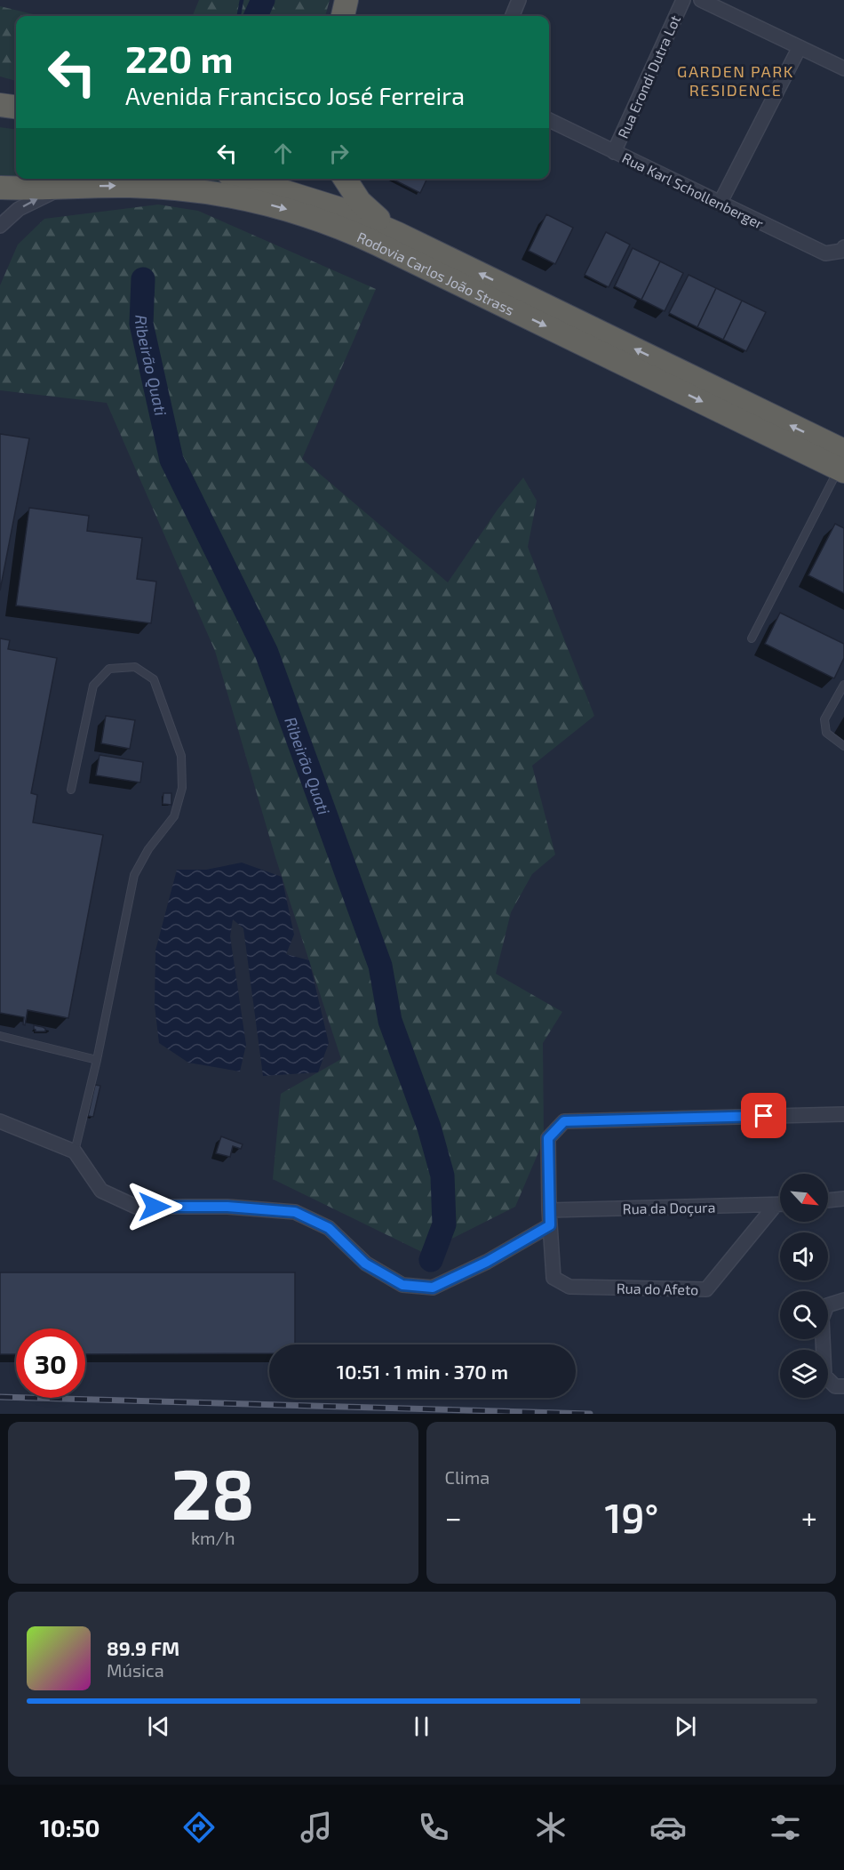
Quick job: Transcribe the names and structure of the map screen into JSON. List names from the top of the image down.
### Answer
{
  "streets": {
    "highway": ["Rodovia Carlos João Strass"],
    "street": [
      "Rua Erondi Dutra Lot",
      "Rua Karl Schollenberger",
      "Rua da Doçura",
      "Rua do Afeto"
    ]
  },
  "crossings": [
    ["Rua Erondi Dutra Lot", "Rua Karl Schollenberger"]
  ],
  "districts": ["GARDEN PARK RESIDENCE"],
  "water": ["Ribeirão Quati"],
  "north": "bottom right",
  "page": {
    "turn": ["220 m", "Avenida Francisco José Ferreira"],
    "limit": "30",
    "trip": "10:51 · 1 min · 370 m",
    "tile": [
      ["28", "km/h"],
      "Clima"
    ],
    "heat": ["−", "19°", "+"],
    "song": ["89.9 FM", "Música"],
    "tabs": "10:50"
  }
}
